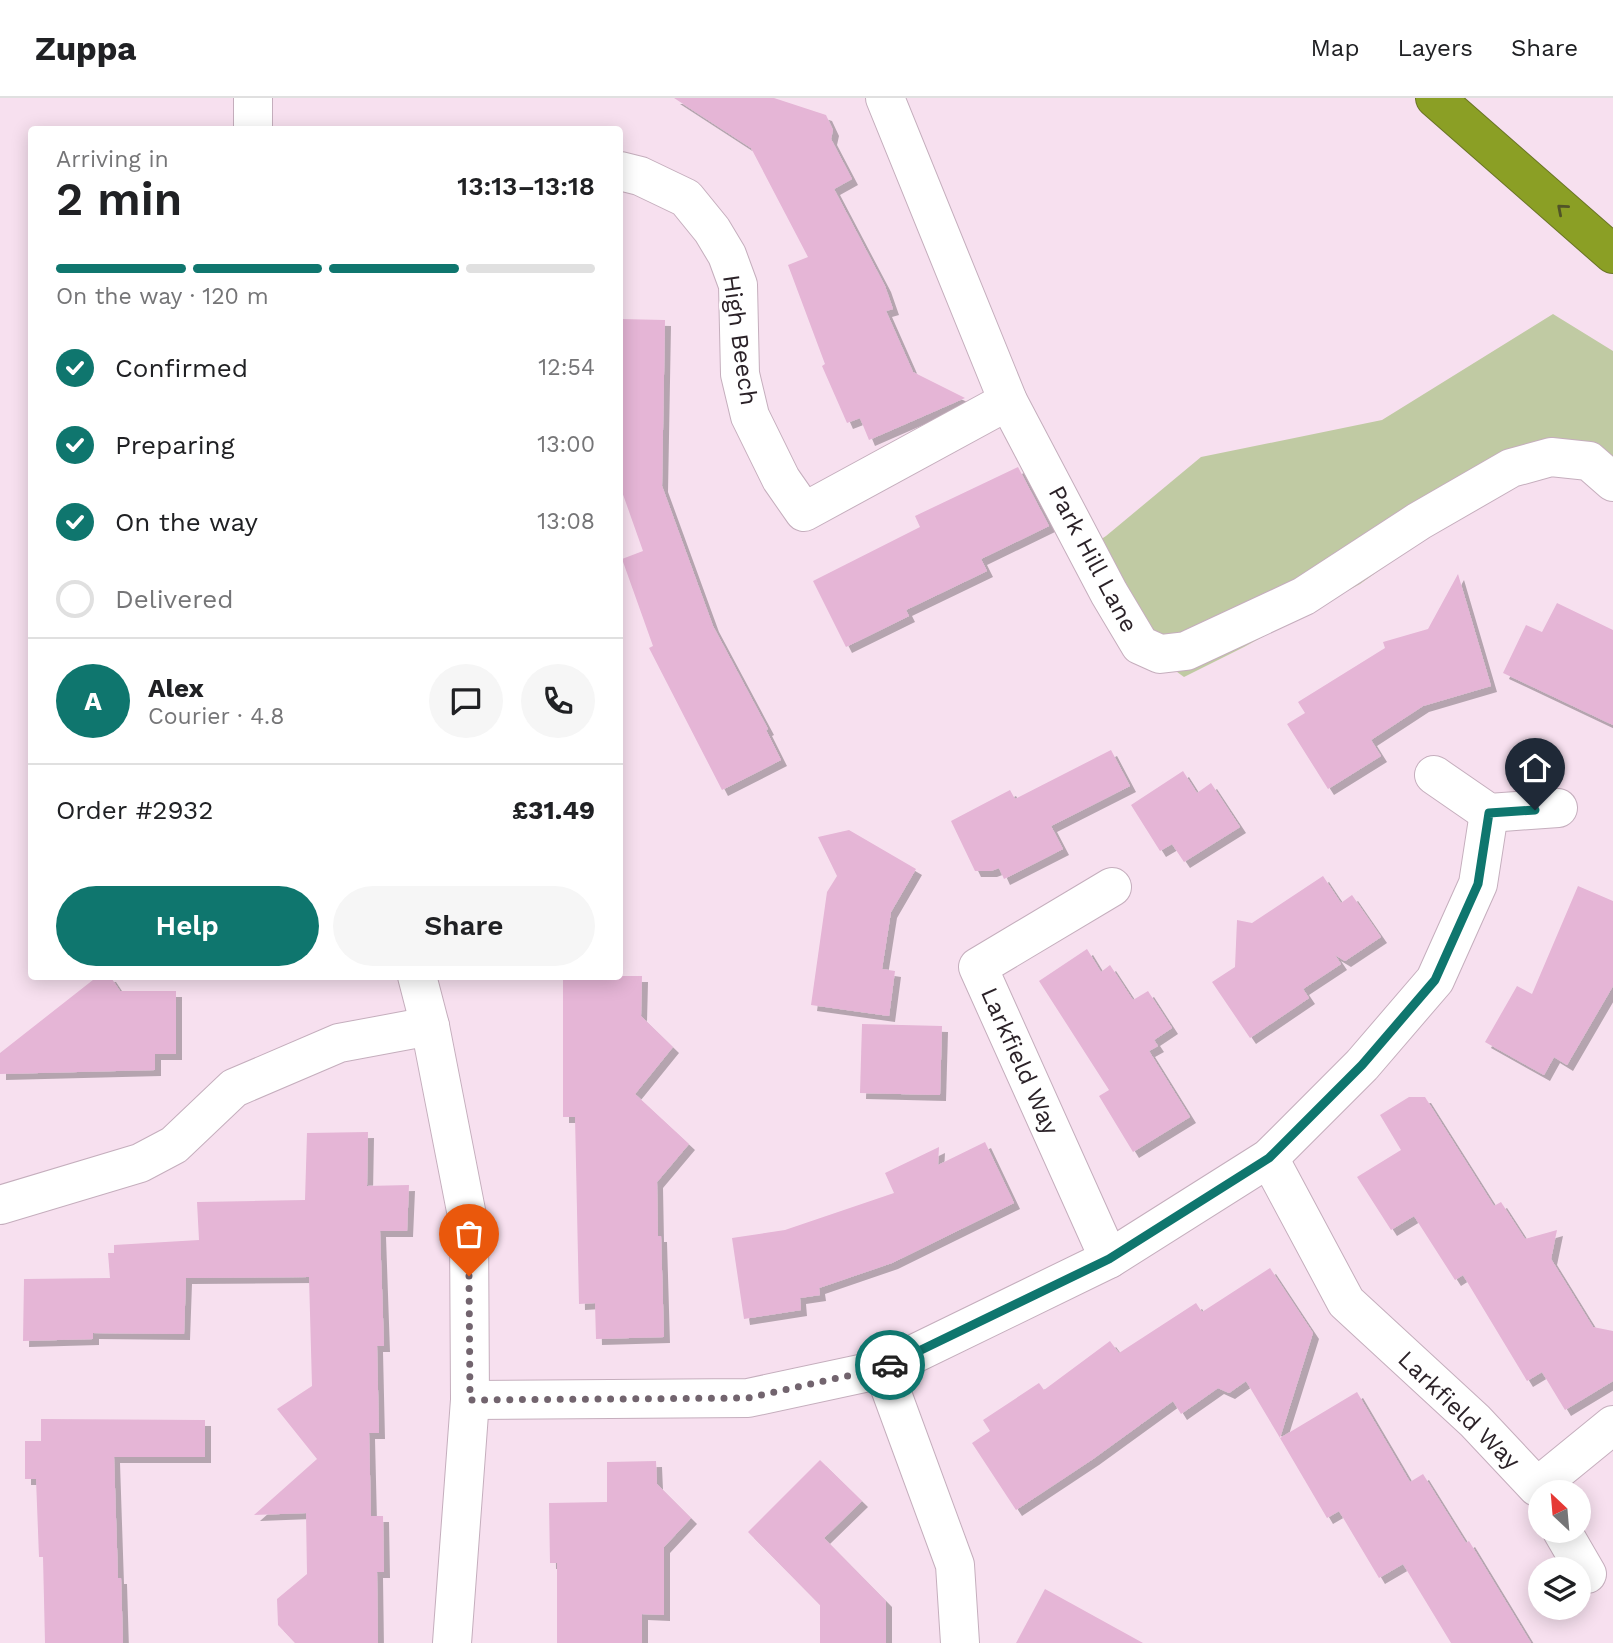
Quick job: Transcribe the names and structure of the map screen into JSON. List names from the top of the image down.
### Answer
{
  "streets": {
    "street": ["High Beech", "Park Hill Lane", "Larkfield Way"]
  },
  "crossings": [
    ["High Beech", "Park Hill Lane"]
  ],
  "north": "top left",
  "page": {
    "header": "Zuppa",
    "nav": ["Map", "Layers", "Share"],
    "heading": ["2 min", "Arriving in", "13:13–13:18"],
    "panel": [
      "Alex",
      "Courier · 4.8",
      "Order #2932",
      "£31.49"
    ],
    "bar": "On the way · 120 m",
    "list": [
      ["Confirmed", "12:54"],
      ["Preparing", "13:00"],
      ["On the way", "13:08"],
      "Delivered"
    ],
    "round": "A",
    "buttons": ["Help", "Share"]
  }
}
